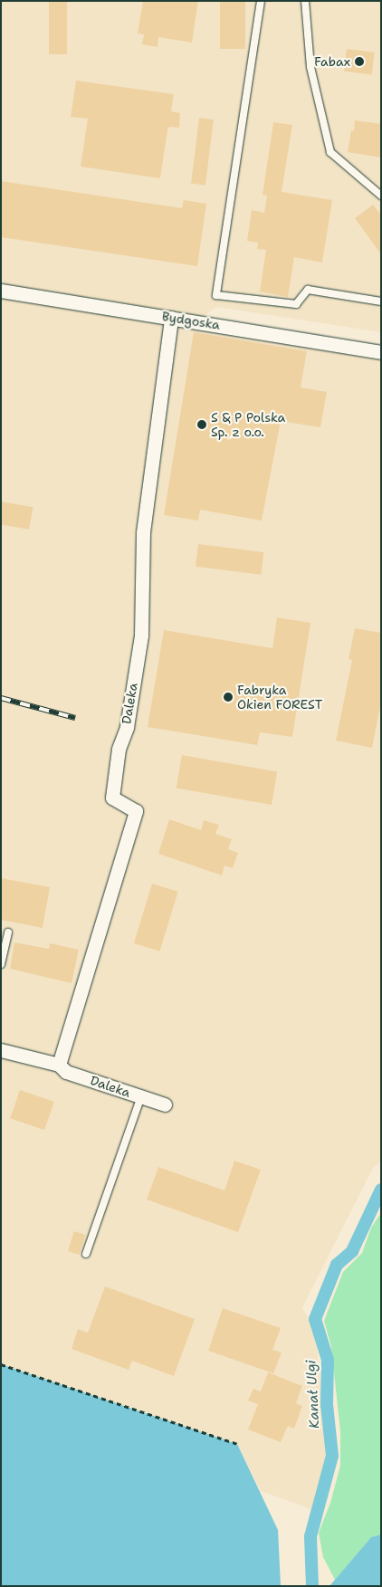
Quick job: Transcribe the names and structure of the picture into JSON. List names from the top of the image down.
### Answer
{
  "streets": {
    "street": ["Bydgoska", "Daleka"]
  },
  "crossings": [
    ["Bydgoska", "Daleka"]
  ],
  "water": ["Kanał Ulgi"],
  "places": ["Fabax", "S & P Polska Sp. z o.o.", "Fabryka Okien FOREST"]
}
